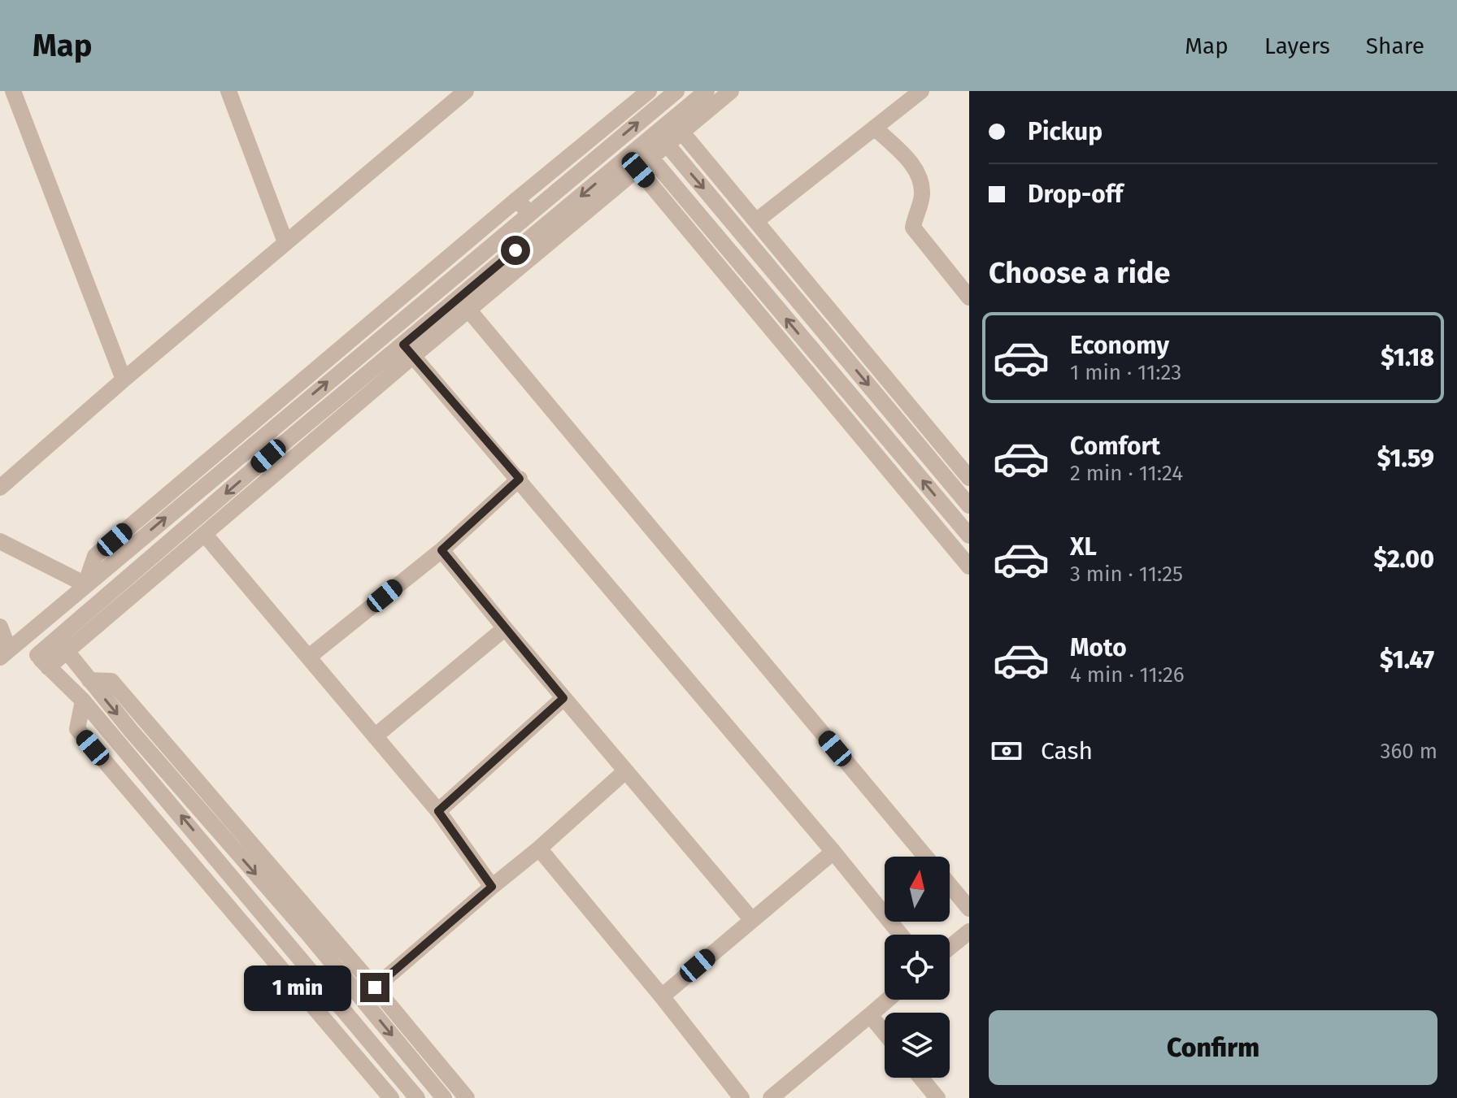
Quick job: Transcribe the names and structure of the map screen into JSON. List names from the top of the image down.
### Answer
{
  "north": "top",
  "page": {
    "header": "Map",
    "nav": ["Map", "Layers", "Share"],
    "banner": ["Pickup", "Drop-off"],
    "heading": "Choose a ride",
    "list": [
      {
        "name": "Economy",
        "note": "1 min · 11:23",
        "value": "$1.18"
      },
      {
        "name": "Comfort",
        "note": "2 min · 11:24",
        "value": "$1.59"
      },
      {
        "name": "XL",
        "note": "3 min · 11:25",
        "value": "$2.00"
      },
      {
        "name": "Moto",
        "note": "4 min · 11:26",
        "value": "$1.47"
      }
    ],
    "pay": ["Cash", "360 m"],
    "bubble": "1 min",
    "buttons": "Confirm"
  }
}
